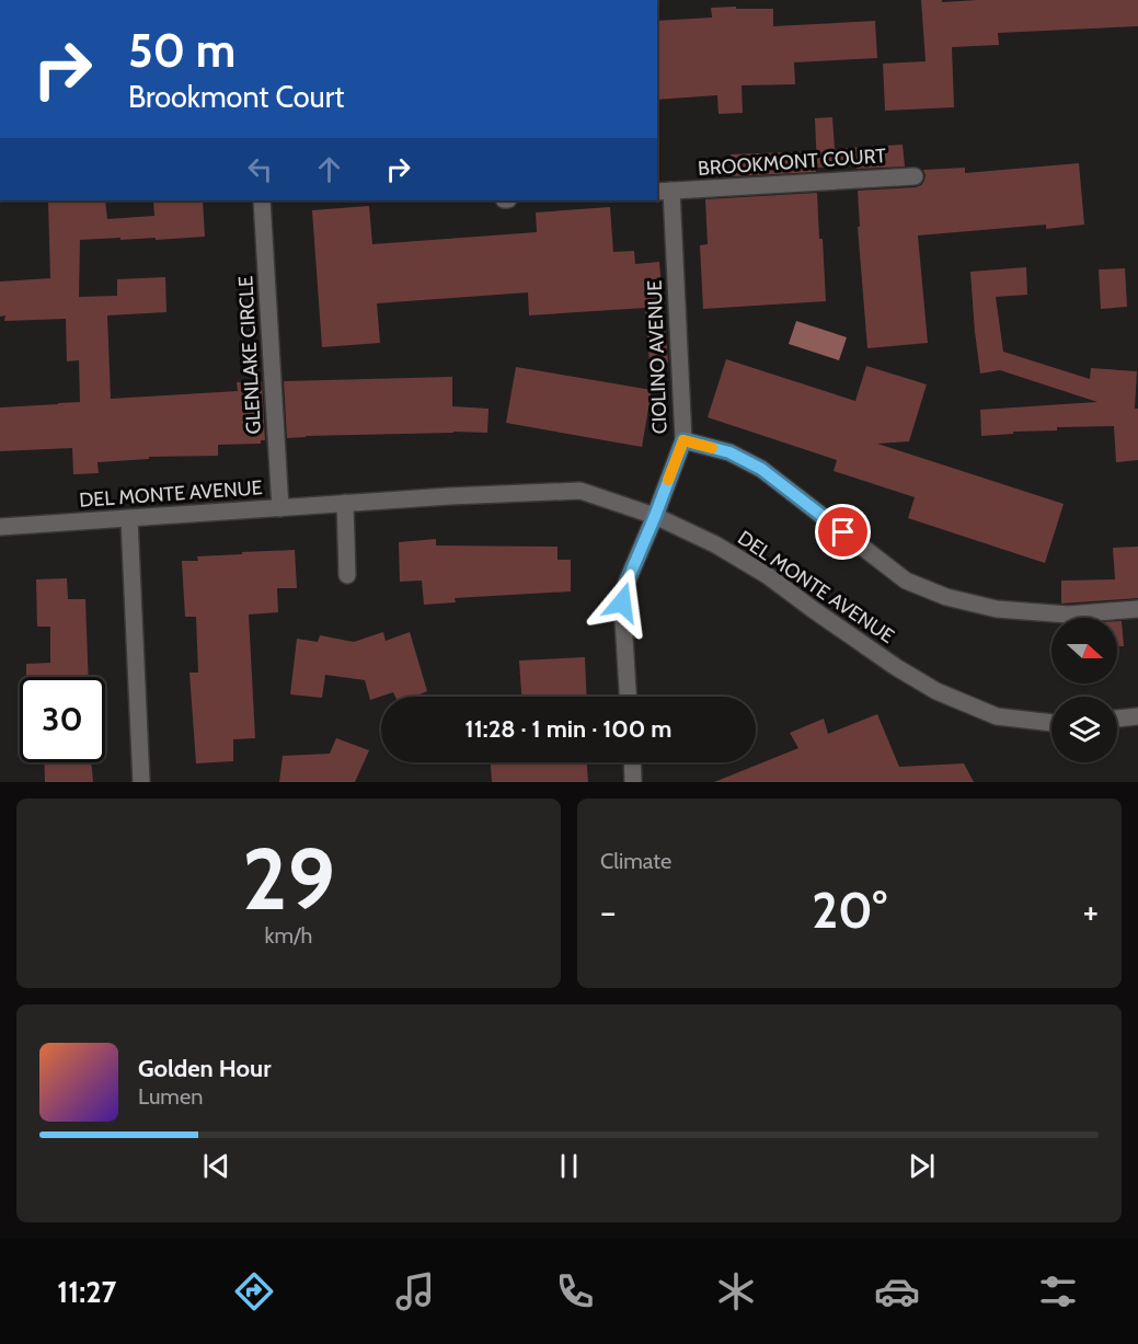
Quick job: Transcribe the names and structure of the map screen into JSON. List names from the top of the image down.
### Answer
{
  "streets": {
    "street": [
      "BROOKMONT COURT",
      "GLENLAKE CIRCLE",
      "CIOLINO AVENUE",
      "DEL MONTE AVENUE"
    ]
  },
  "crossings": [
    ["BROOKMONT COURT", "CIOLINO AVENUE"],
    ["GLENLAKE CIRCLE", "DEL MONTE AVENUE"],
    ["CIOLINO AVENUE", "DEL MONTE AVENUE"]
  ],
  "north": "right",
  "page": {
    "turn": ["50 m", "Brookmont Court"],
    "limit": "30",
    "trip": "11:28 · 1 min · 100 m",
    "tile": [
      ["29", "km/h"],
      "Climate"
    ],
    "heat": ["−", "20°", "+"],
    "song": ["Golden Hour", "Lumen"],
    "tabs": "11:27"
  }
}
